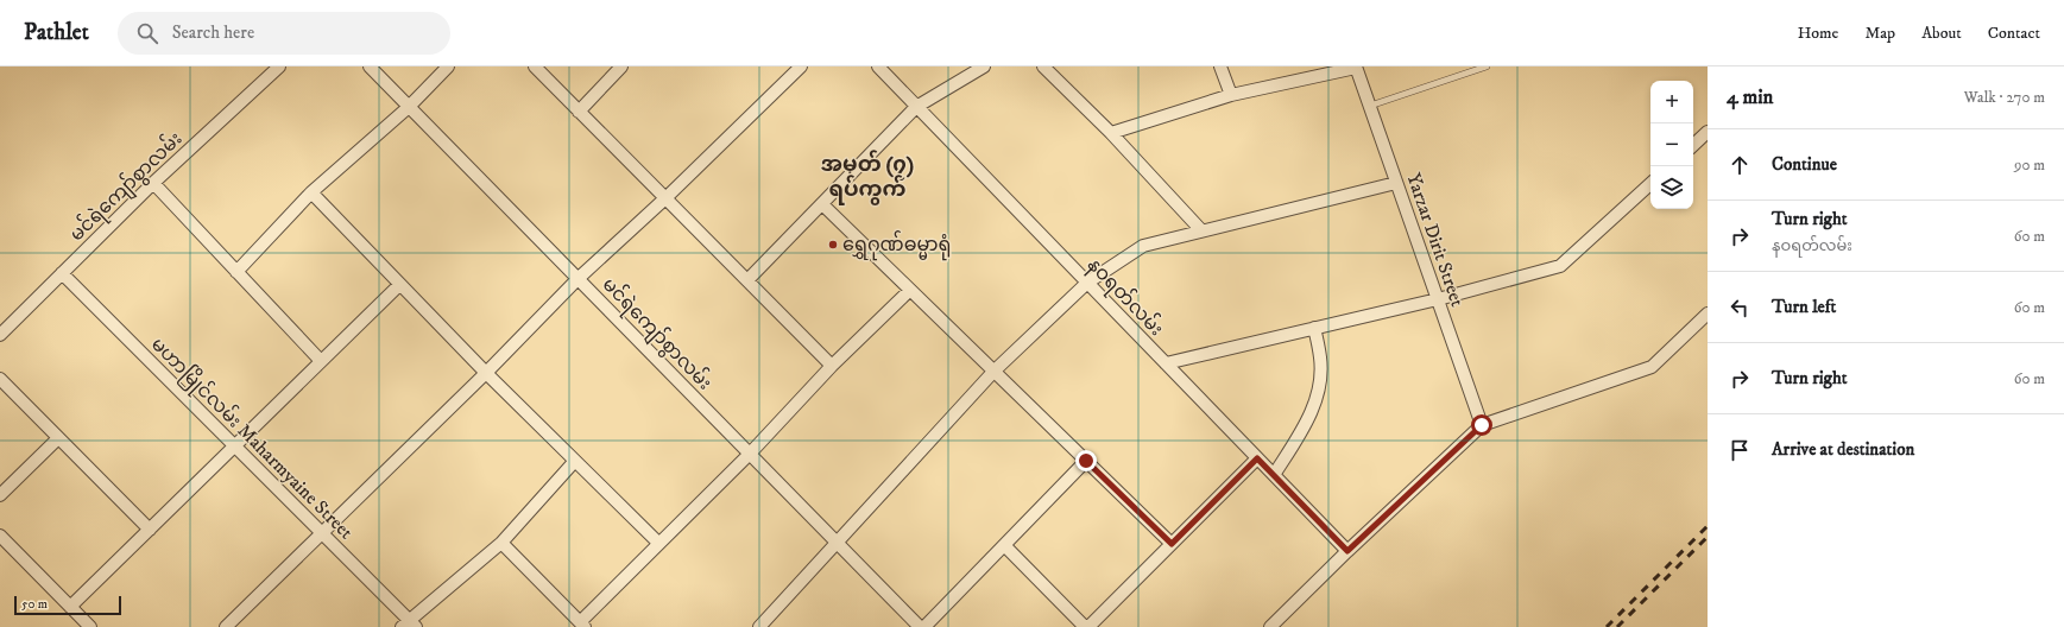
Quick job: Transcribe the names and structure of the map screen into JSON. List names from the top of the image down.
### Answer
{
  "streets": {
    "street": [
      "မင်ရဲကျော်စွာလမ်း",
      "Yarzar Dirit Street",
      "နဝရတ်လမ်း",
      "မဟာမြိုင်လမ်း Maharmyaine Street"
    ]
  },
  "crossings": [
    ["မင်ရဲကျော်စွာလမ်း", "မဟာမြိုင်လမ်း Maharmyaine Street"]
  ],
  "districts": ["အမှတ် (၇) ရပ်ကွက်"],
  "places": ["ရွှေဂုဏ်ဓမ္မာရုံ"],
  "scale_bar": "50 m",
  "page": {
    "header": "Pathlet",
    "search": "Search here",
    "nav": [
      "Home",
      "Map",
      "About",
      "Contact"
    ],
    "heading": ["4 min", "Walk · 270 m"],
    "map_buttons": ["+", "−"],
    "list": [
      ["Continue", "90 m"],
      ["Turn right", "နဝရတ်လမ်း", "60 m"],
      ["Turn left", "60 m"],
      ["Turn right", "60 m"],
      "Arrive at destination"
    ],
    "scale": "50 m"
  }
}
